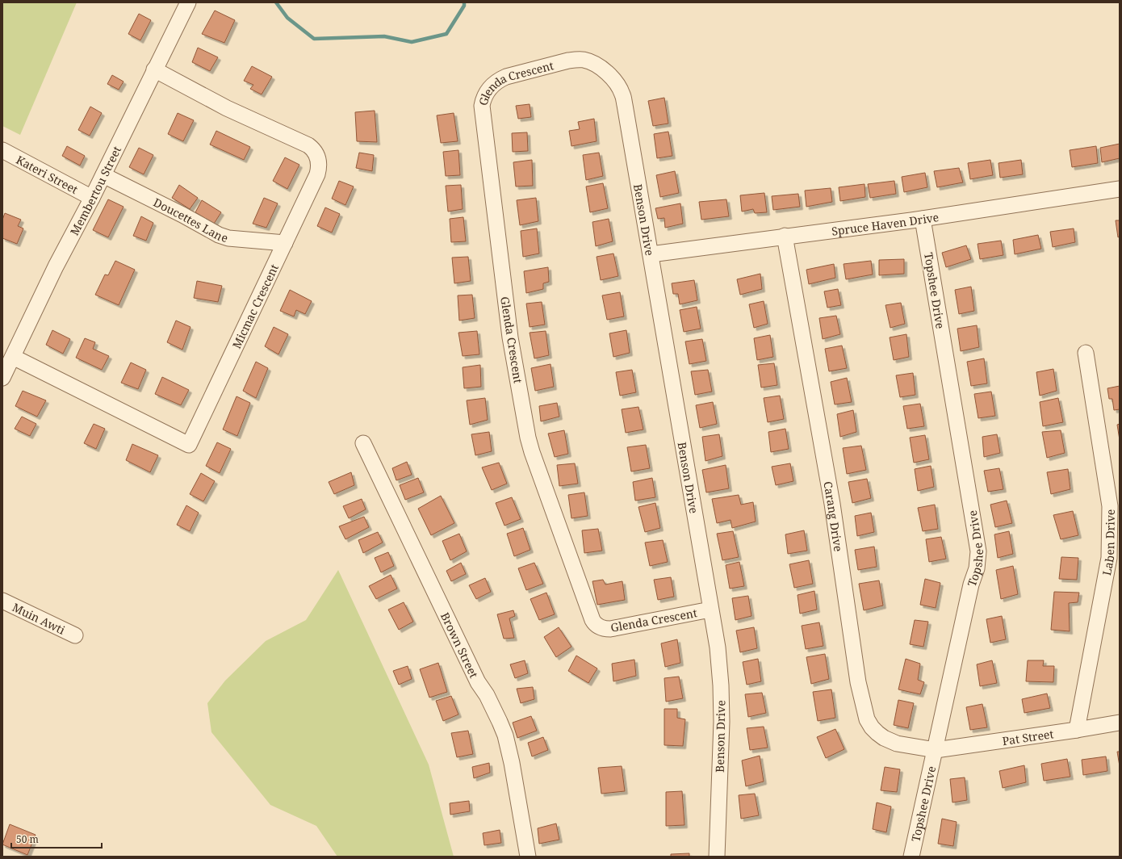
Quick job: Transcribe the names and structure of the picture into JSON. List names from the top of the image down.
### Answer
{
  "streets": {
    "street": [
      "Glenda Crescent",
      "Kateri Street",
      "Membertou Street",
      "Doucettes Lane",
      "Benson Drive",
      "Spruce Haven Drive",
      "Topshee Drive",
      "Micmac Crescent",
      "Carang Drive",
      "Laben Drive",
      "Muin Awti",
      "Brown Street",
      "Pat Street"
    ]
  },
  "crossings": [
    ["Glenda Crescent", "Benson Drive"],
    ["Kateri Street", "Membertou Street"],
    ["Membertou Street", "Doucettes Lane"],
    ["Membertou Street", "Micmac Crescent"],
    ["Doucettes Lane", "Micmac Crescent"],
    ["Benson Drive", "Spruce Haven Drive"],
    ["Spruce Haven Drive", "Topshee Drive"],
    ["Spruce Haven Drive", "Carang Drive"],
    ["Topshee Drive", "Carang Drive"],
    ["Topshee Drive", "Pat Street"],
    ["Carang Drive", "Pat Street"],
    ["Laben Drive", "Pat Street"]
  ],
  "scale_bar": "50 m"
}
